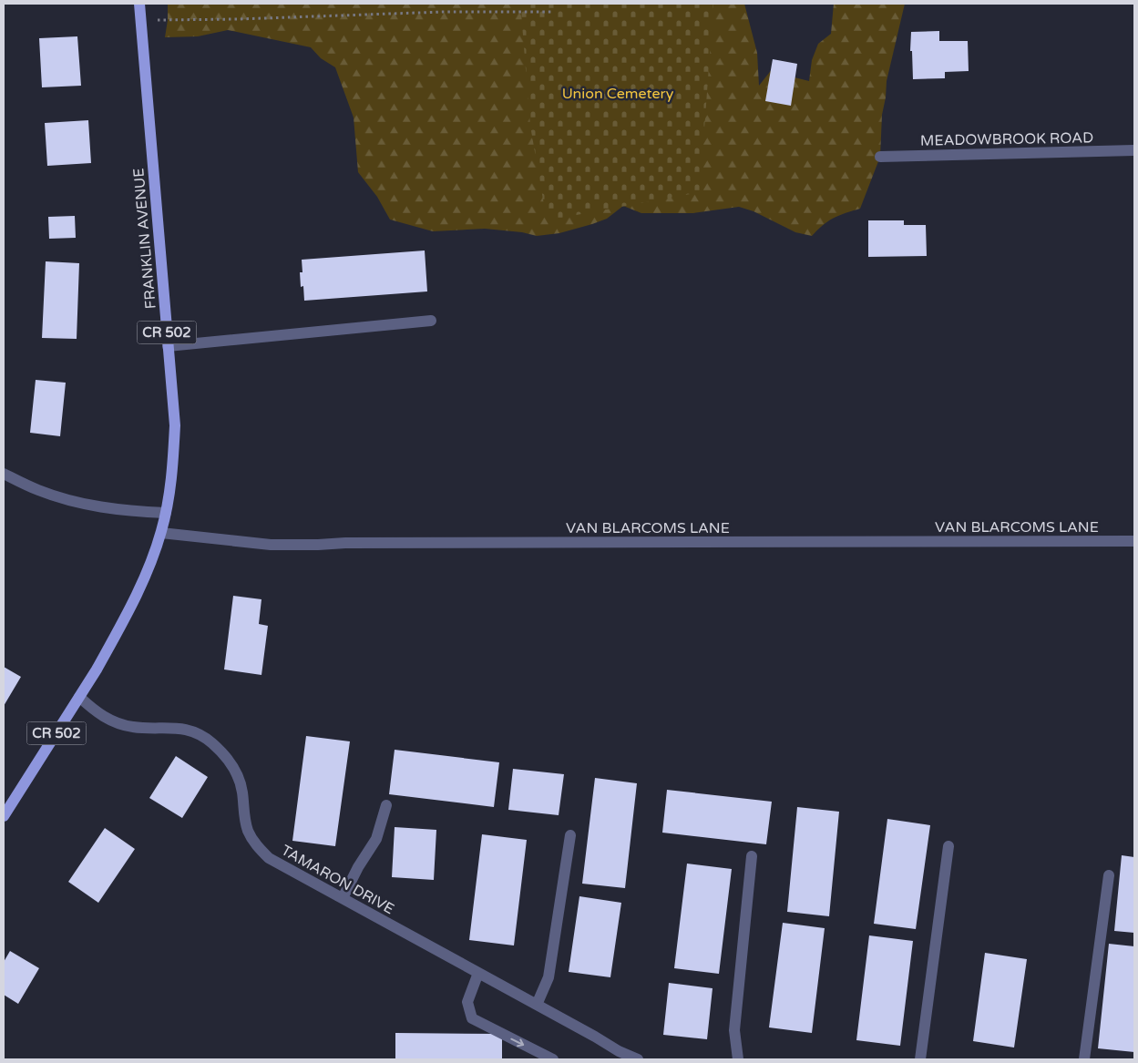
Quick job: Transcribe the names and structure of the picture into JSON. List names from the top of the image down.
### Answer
{
  "streets": {
    "main road": ["FRANKLIN AVENUE", "CR 502"],
    "street": ["MEADOWBROOK ROAD", "VAN BLARCOMS LANE", "TAMARON DRIVE"]
  },
  "crossings": [
    ["FRANKLIN AVENUE", "CR 502"],
    ["FRANKLIN AVENUE", "VAN BLARCOMS LANE"],
    ["FRANKLIN AVENUE", "TAMARON DRIVE"],
    ["CR 502", "TAMARON DRIVE"]
  ],
  "parks": ["Union Cemetery"]
}
